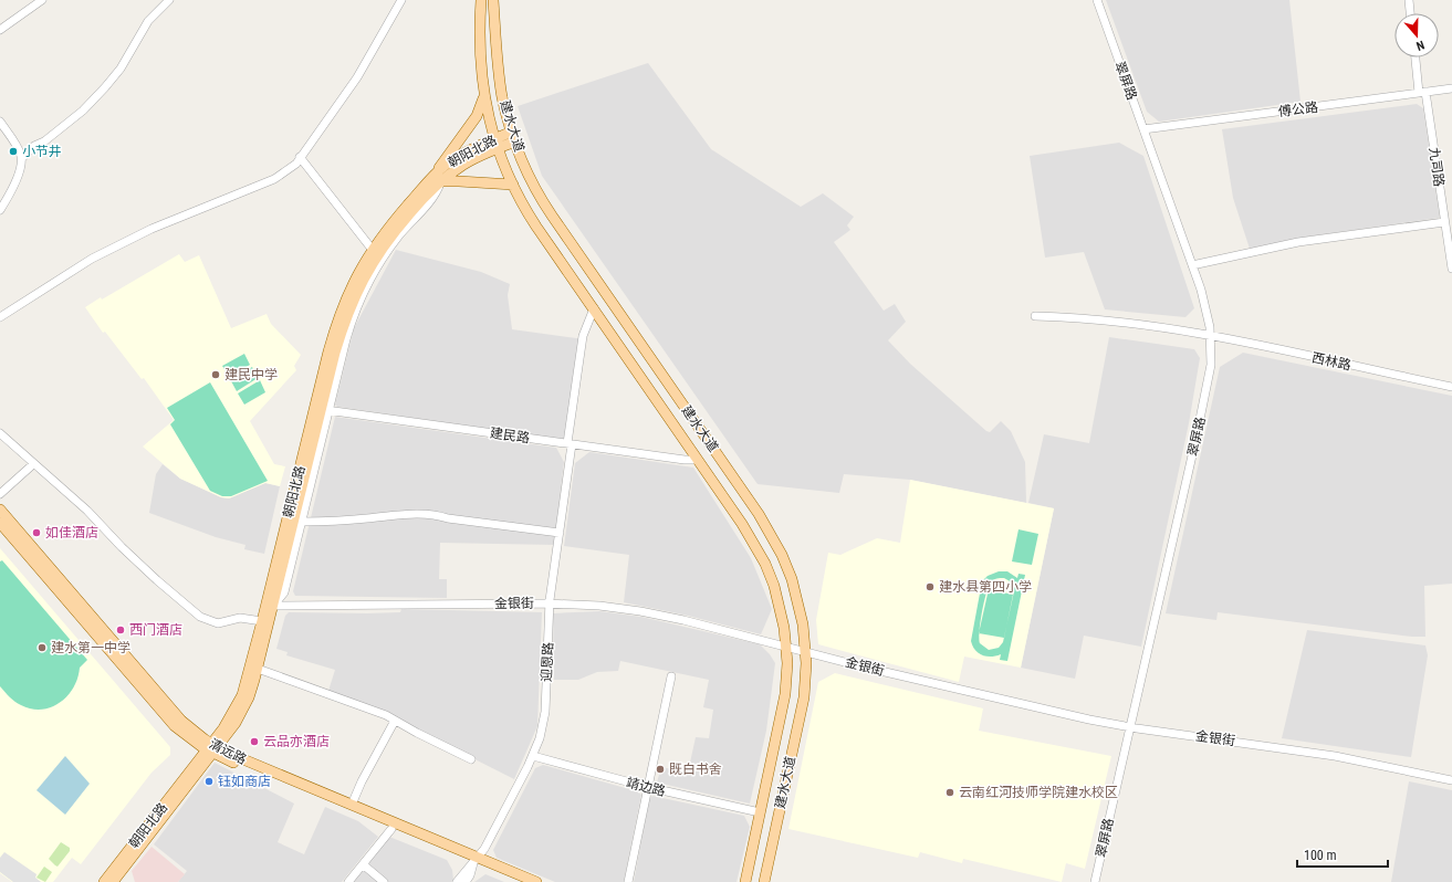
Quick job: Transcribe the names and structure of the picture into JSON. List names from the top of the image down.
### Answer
{
  "streets": {
    "main road": ["建水大道", "朝阳北路", "清远路"],
    "street": [
      "翠屏路",
      "傅公路",
      "九司路",
      "西林路",
      "建民路",
      "金银街",
      "迎恩路",
      "靖边路"
    ]
  },
  "crossings": [
    ["翠屏路", "傅公路"],
    ["翠屏路", "西林路"],
    ["翠屏路", "金银街"],
    ["傅公路", "九司路"],
    ["建水大道", "朝阳北路"],
    ["建水大道", "建民路"],
    ["建水大道", "金银街"],
    ["建水大道", "迎恩路"],
    ["建水大道", "靖边路"],
    ["朝阳北路", "建民路"],
    ["朝阳北路", "金银街"],
    ["朝阳北路", "清远路"],
    ["建民路", "迎恩路"],
    ["金银街", "迎恩路"],
    ["迎恩路", "清远路"],
    ["迎恩路", "靖边路"]
  ],
  "places": [
    "小节井",
    "建民中学",
    "如佳酒店",
    "建水县第四小学",
    "西门酒店",
    "建水第一中学",
    "云品亦酒店",
    "既白书舍",
    "钰如商店",
    "云南红河技师学院建水校区"
  ],
  "scale_bar": "100 m",
  "north": "bottom"
}
